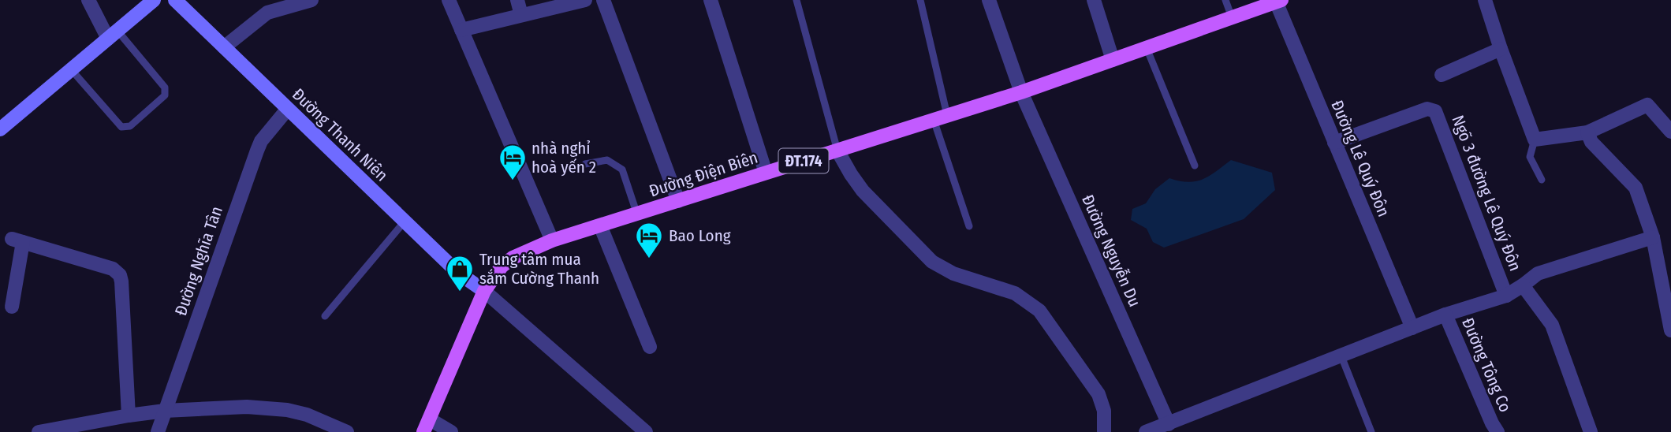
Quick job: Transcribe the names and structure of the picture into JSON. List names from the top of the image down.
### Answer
{
  "streets": {
    "main road": ["Đường Thanh Niên", "ĐT.174", "Đường Điện Biên"],
    "street": [
      "Đường Lê Quý Đôn",
      "Ngõ 3 đường Lê Quý Đôn",
      "Đường Nguyễn Du",
      "Đường Nghĩa Tân",
      "Đường Tông Co"
    ]
  },
  "crossings": [
    ["Đường Thanh Niên", "Đường Điện Biên"],
    ["Đường Thanh Niên", "Đường Nghĩa Tân"],
    ["Đường Lê Quý Đôn", "Đường Điện Biên"],
    ["Đường Lê Quý Đôn", "Ngõ 3 đường Lê Quý Đôn"],
    ["Đường Lê Quý Đôn", "Đường Tông Co"],
    ["Đường Điện Biên", "Đường Nguyễn Du"],
    ["Đường Nguyễn Du", "Đường Tông Co"]
  ],
  "places": {
    "hotel": ["nhà nghỉ hoà yến 2", "Bao Long"],
    "shop": ["Trung tâm mua sắm Cường Thanh"]
  }
}
